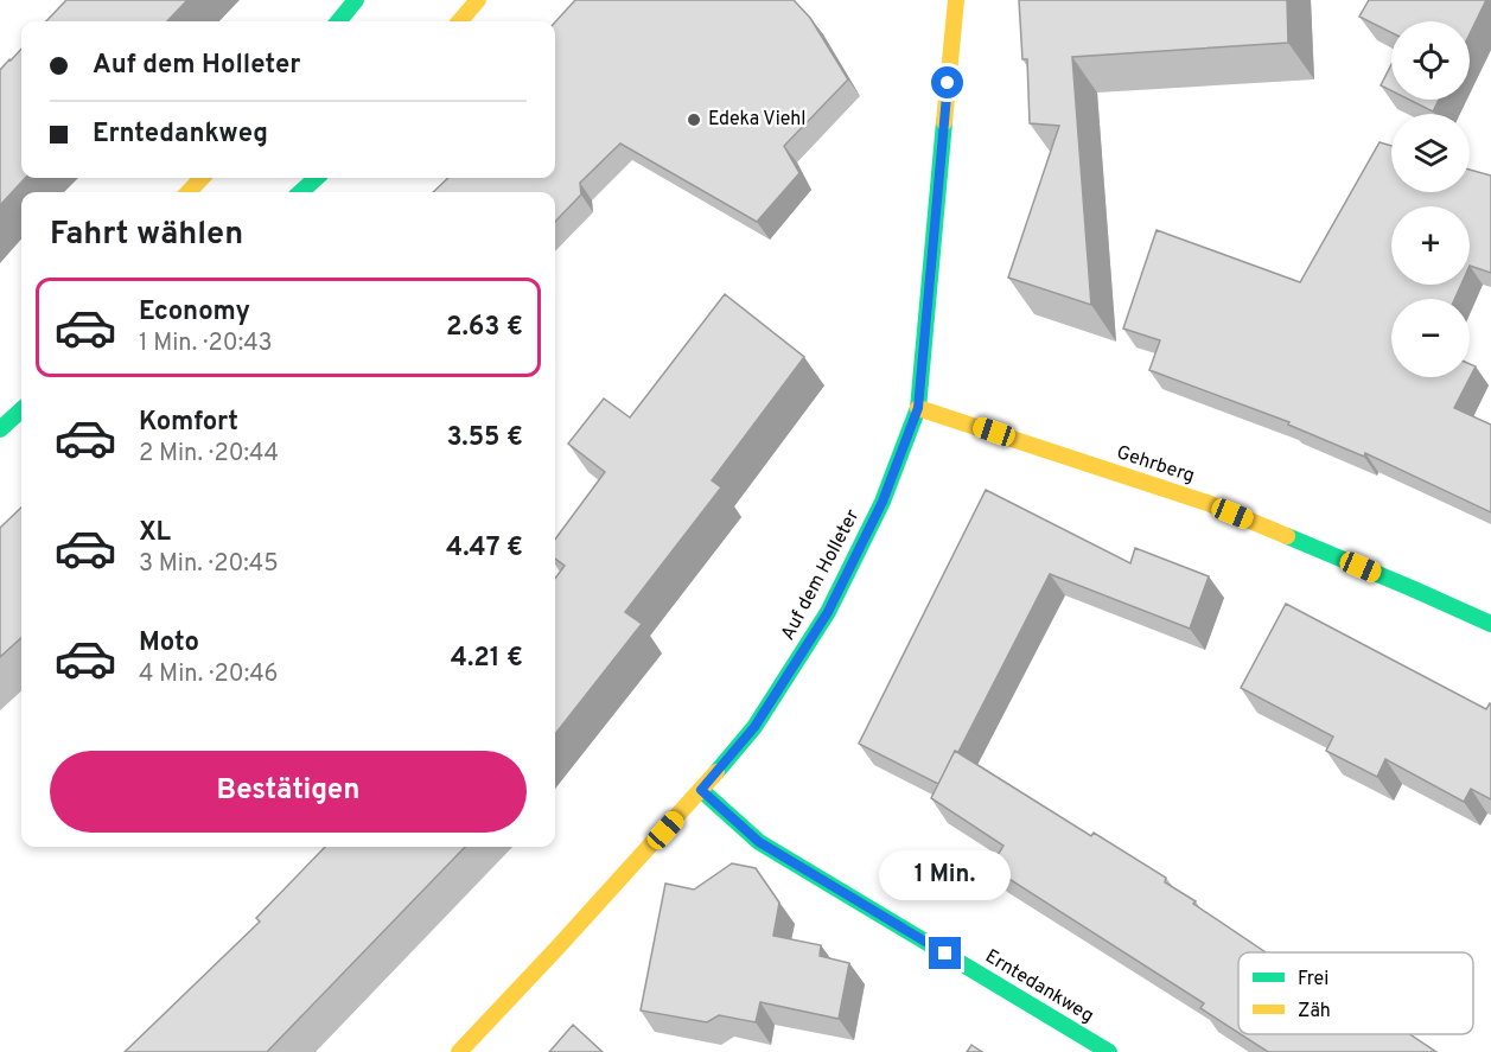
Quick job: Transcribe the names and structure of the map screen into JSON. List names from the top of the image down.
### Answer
{
  "streets": {
    "street": ["Gehrberg", "Auf dem Holleter", "Erntedankweg"]
  },
  "crossings": [
    ["Gehrberg", "Auf dem Holleter"],
    ["Auf dem Holleter", "Erntedankweg"]
  ],
  "places": ["Edeka Viehl"],
  "legend": ["Frei", "Zäh"],
  "page": {
    "map_buttons": ["+", "−"],
    "banner": ["Auf dem Holleter", "Erntedankweg"],
    "heading": "Fahrt wählen",
    "list": [
      {
        "name": "Economy",
        "note": "1 Min. · 20:43",
        "value": "2.63 €"
      },
      {
        "name": "Komfort",
        "note": "2 Min. · 20:44",
        "value": "3.55 €"
      },
      {
        "name": "XL",
        "note": "3 Min. · 20:45",
        "value": "4.47 €"
      },
      {
        "name": "Moto",
        "note": "4 Min. · 20:46",
        "value": "4.21 €"
      }
    ],
    "buttons": "Bestätigen",
    "bubble": "1 Min."
  }
}
